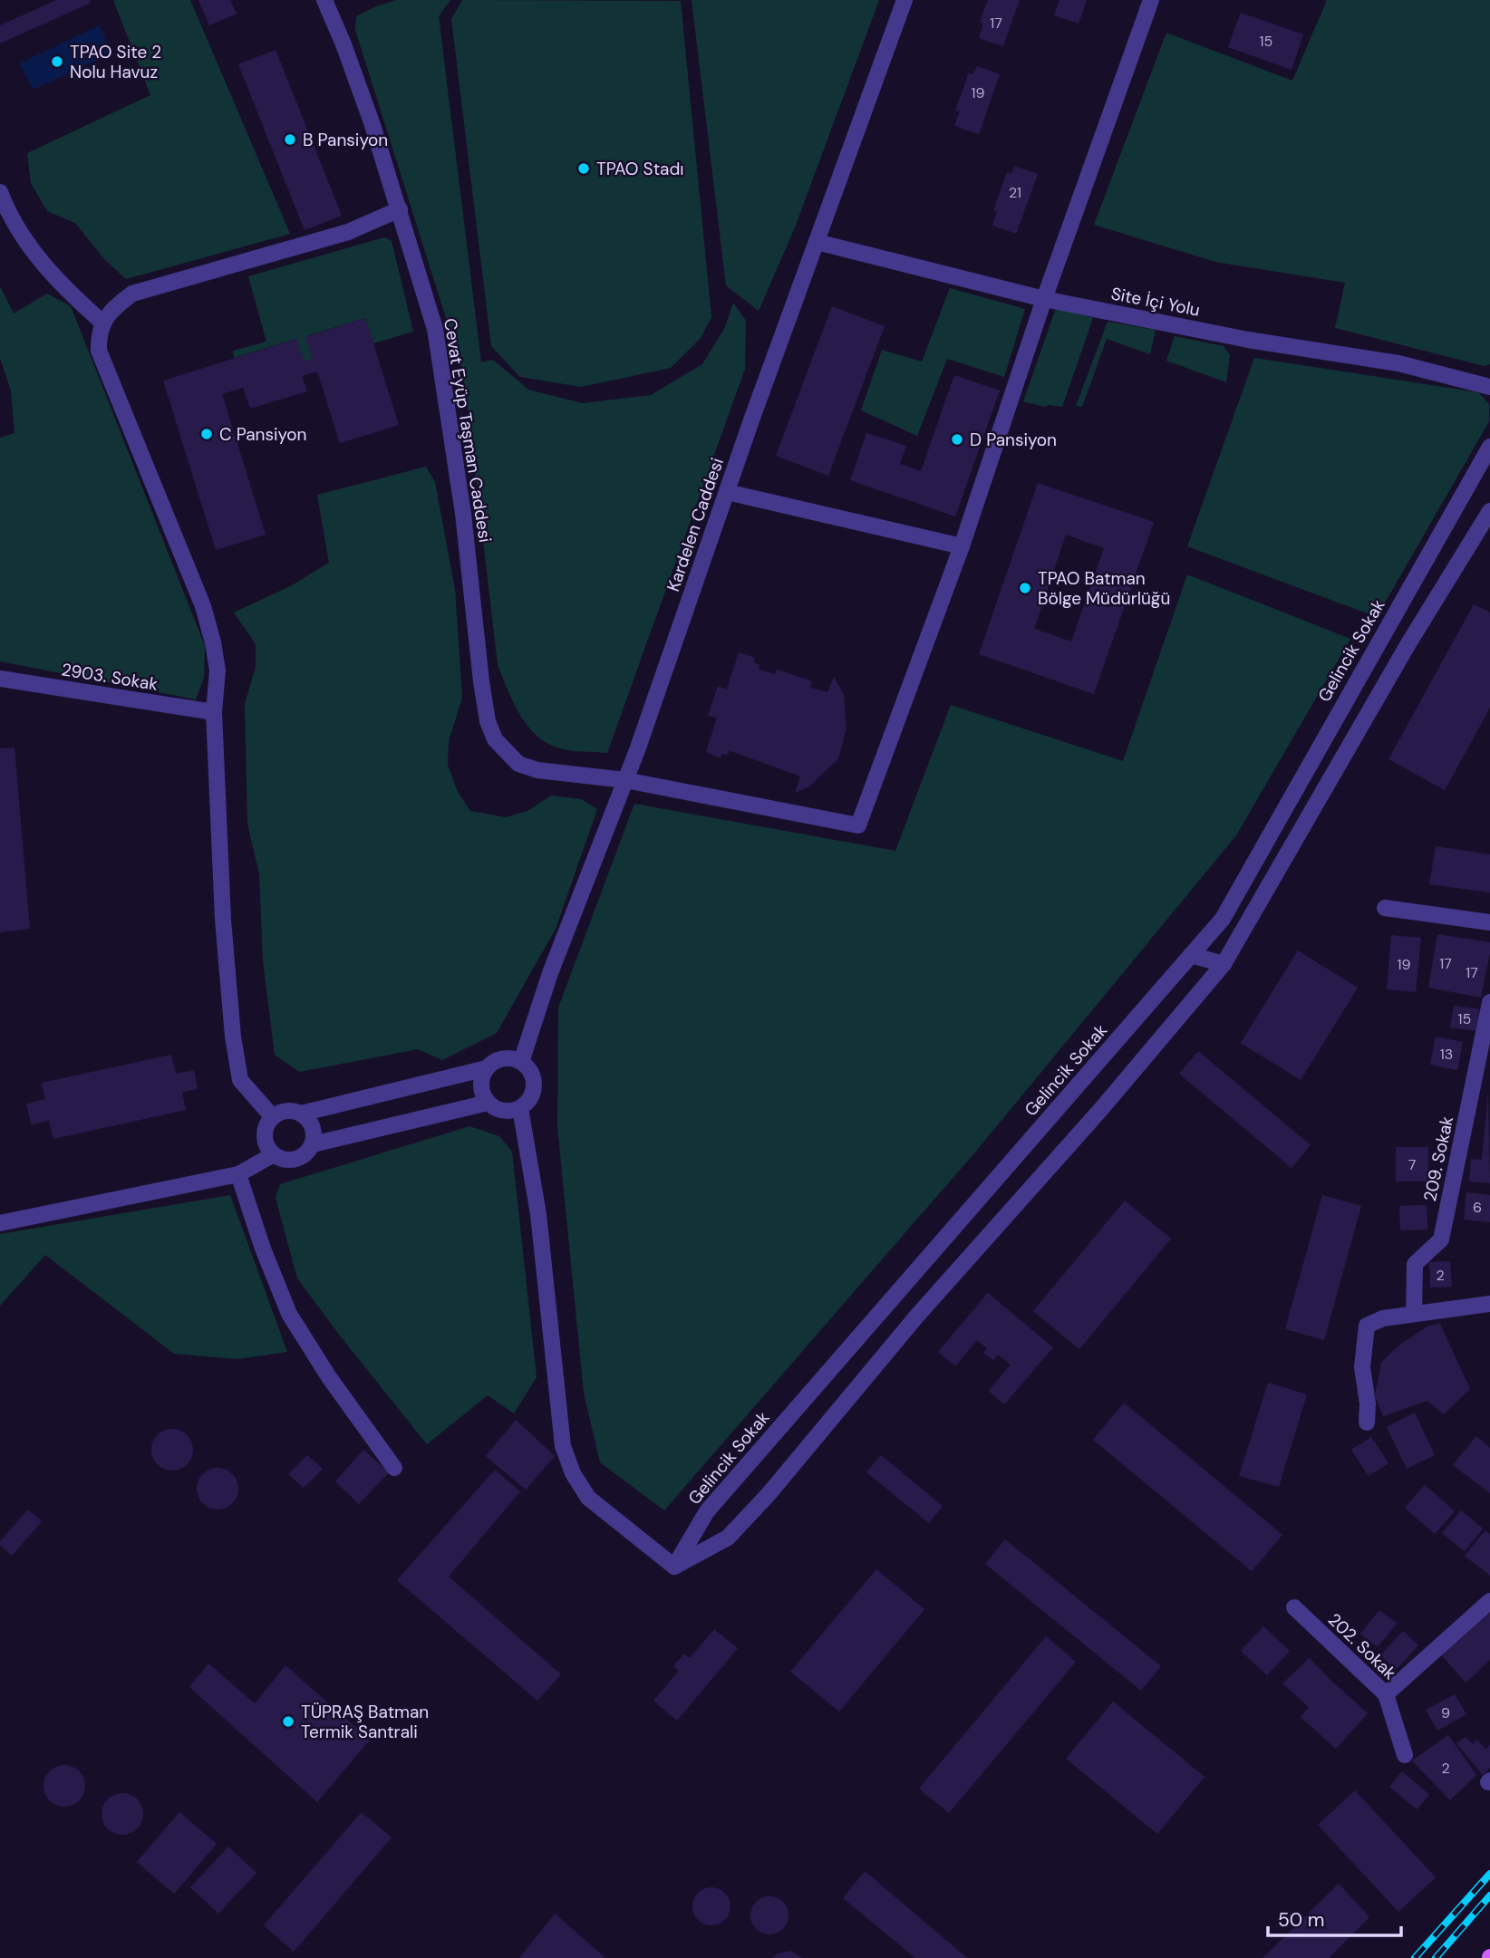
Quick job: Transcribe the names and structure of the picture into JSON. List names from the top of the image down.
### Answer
{
  "streets": {
    "street": [
      "Site İçi Yolu",
      "Cevat Eyüp Taşman Caddesi",
      "Kardelen Caddesi",
      "Gelincik Sokak",
      "2903. Sokak",
      "209. Sokak",
      "202. Sokak"
    ]
  },
  "crossings": [
    ["Site İçi Yolu", "Kardelen Caddesi"],
    ["Cevat Eyüp Taşman Caddesi", "Kardelen Caddesi"]
  ],
  "places": [
    "TPAO Site 2 Nolu Havuz",
    "B Pansiyon",
    "TPAO Stadı",
    "C Pansiyon",
    "D Pansiyon",
    "TPAO Batman Bölge Müdürlüğü",
    "TÜPRAŞ Batman Termik Santrali"
  ],
  "house_numbers": [
    "17",
    "15",
    "19",
    "21",
    "17",
    "19",
    "17",
    "15",
    "13",
    "7",
    "6",
    "2",
    "9",
    "2"
  ],
  "scale_bar": "50 m"
}
